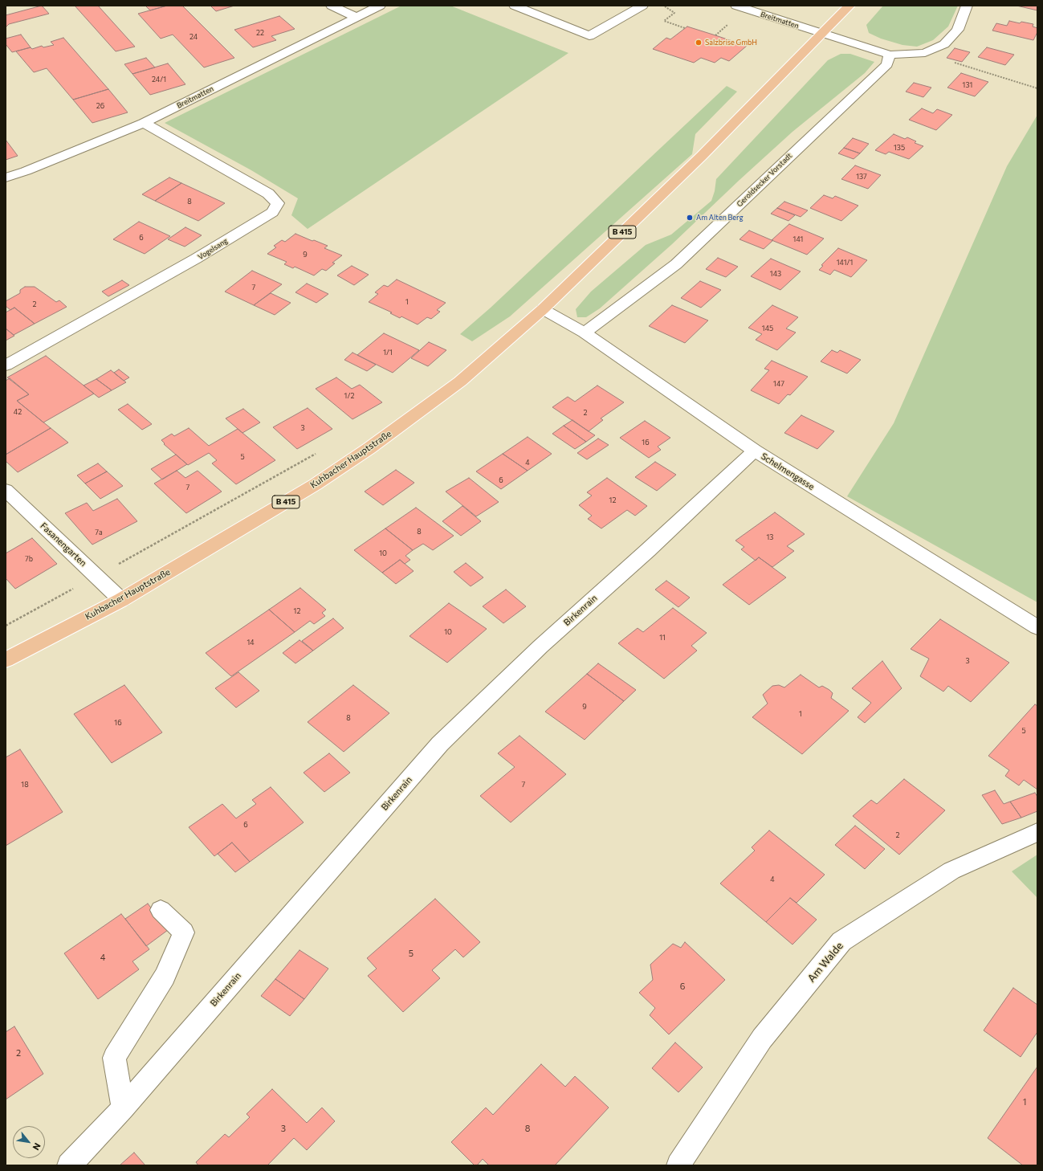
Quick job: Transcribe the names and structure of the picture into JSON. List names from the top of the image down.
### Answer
{
  "streets": {
    "main road": ["B 415", "Kuhbacher Hauptstraße"],
    "street": [
      "Breitmatten",
      "Geroldsecker Vorstadt",
      "Vogelsang",
      "Schelmengasse",
      "Fasanengarten",
      "Birkenrain",
      "Am Walde"
    ]
  },
  "crossings": [
    ["Breitmatten", "B 415"],
    ["Breitmatten", "Vogelsang"],
    ["Geroldsecker Vorstadt", "Schelmengasse"],
    ["B 415", "Kuhbacher Hauptstraße"],
    ["B 415", "Schelmengasse"],
    ["Kuhbacher Hauptstraße", "Schelmengasse"],
    ["Kuhbacher Hauptstraße", "Fasanengarten"],
    ["Schelmengasse", "Birkenrain"]
  ],
  "places": ["Salzbrise GmbH", "Am Alten Berg"],
  "house_numbers": [
    "22",
    "24",
    "24/1",
    "131",
    "26",
    "135",
    "137",
    "8",
    "6",
    "141",
    "9",
    "141/1",
    "143",
    "7",
    "1",
    "2",
    "145",
    "1/1",
    "147",
    "1/2",
    "42",
    "2",
    "3",
    "16",
    "5",
    "4",
    "6",
    "7",
    "12",
    "8",
    "7a",
    "13",
    "10",
    "7b",
    "12",
    "10",
    "11",
    "14",
    "3",
    "9",
    "1",
    "8",
    "16",
    "5",
    "18",
    "7",
    "6",
    "2",
    "4",
    "5",
    "4",
    "6",
    "2",
    "1",
    "3",
    "8"
  ],
  "north": "bottom right"
}
